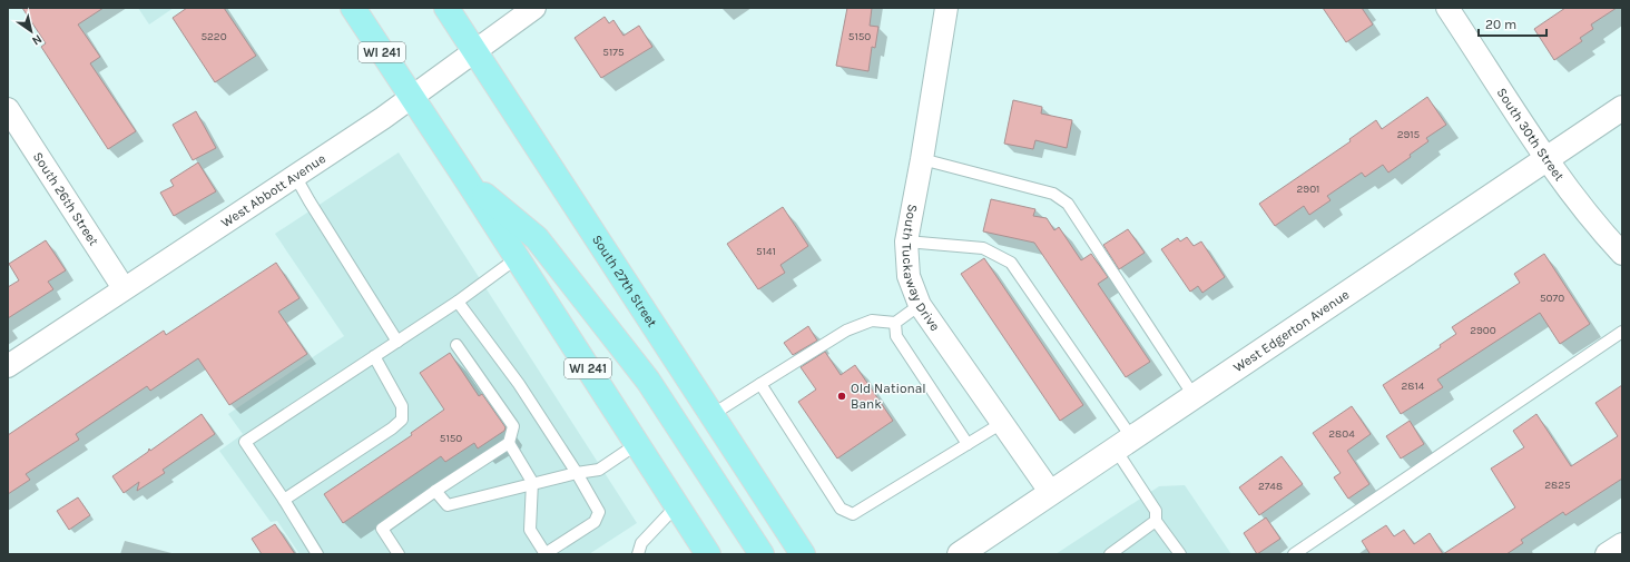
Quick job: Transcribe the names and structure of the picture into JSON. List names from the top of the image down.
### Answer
{
  "streets": {
    "main road": ["WI 241", "South 27th Street"],
    "street": [
      "South 30th Street",
      "West Abbott Avenue",
      "South 26th Street",
      "South Tuckaway Drive",
      "West Edgerton Avenue"
    ]
  },
  "crossings": [
    ["WI 241", "West Abbott Avenue"],
    ["South 30th Street", "West Edgerton Avenue"],
    ["West Abbott Avenue", "South 26th Street"],
    ["West Abbott Avenue", "South 27th Street"],
    ["South Tuckaway Drive", "West Edgerton Avenue"]
  ],
  "places": ["Old National Bank"],
  "house_numbers": [
    "5220",
    "5150",
    "5175",
    "2915",
    "2901",
    "5141",
    "5070",
    "2900",
    "2814",
    "2804",
    "5150",
    "2825",
    "2748"
  ],
  "scale_bar": "20 m",
  "north": "bottom right"
}
